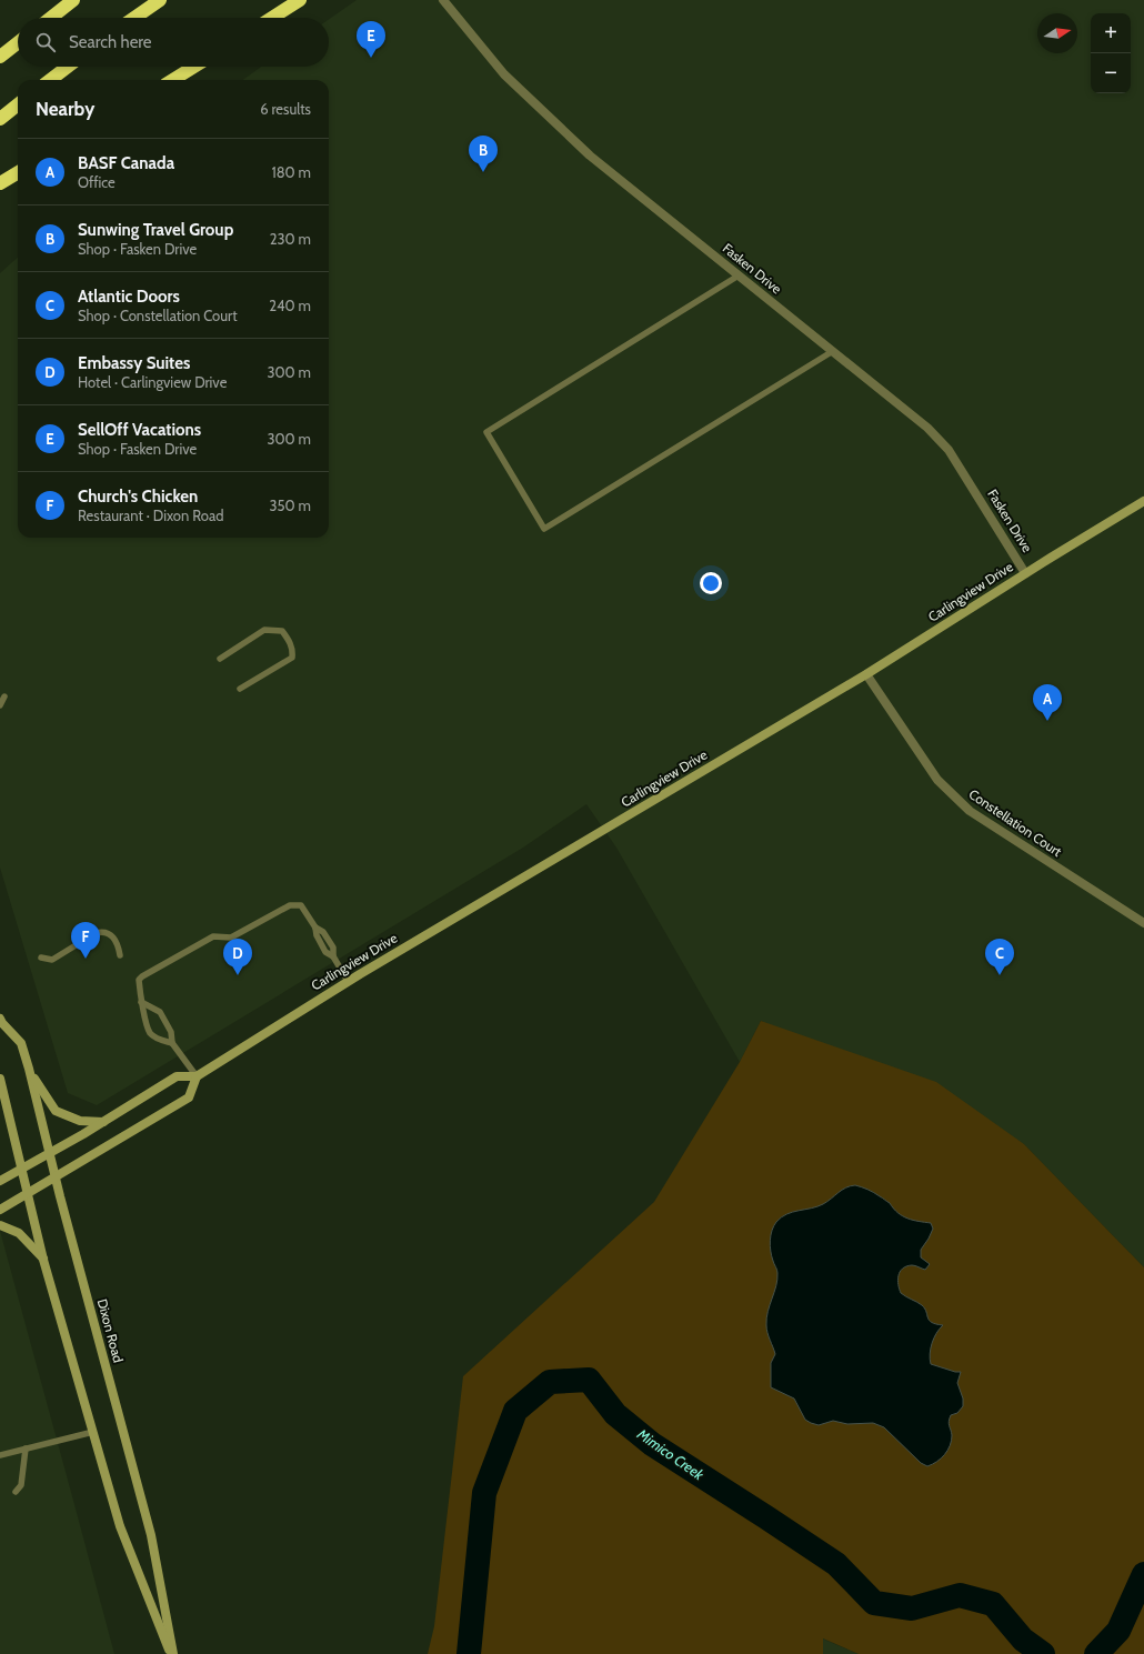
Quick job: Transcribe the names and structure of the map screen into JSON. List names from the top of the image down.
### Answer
{
  "streets": {
    "main road": ["Carlingview Drive", "Dixon Road"],
    "street": ["Fasken Drive", "Constellation Court"]
  },
  "crossings": [
    ["Fasken Drive", "Carlingview Drive"],
    ["Carlingview Drive", "Constellation Court"],
    ["Carlingview Drive", "Dixon Road"]
  ],
  "water": ["Mimico Creek"],
  "north": "right",
  "page": {
    "map_buttons": ["+", "−"],
    "search": "Search here",
    "pins": [
      "E",
      "B",
      "A",
      "F",
      "C",
      "D"
    ],
    "heading": ["Nearby", "6 results"],
    "list": [
      {
        "mark": "A",
        "name": "BASF Canada",
        "note": "Office",
        "value": "180 m"
      },
      {
        "mark": "B",
        "name": "Sunwing Travel Group",
        "note": "Shop · Fasken Drive",
        "value": "230 m"
      },
      {
        "mark": "C",
        "name": "Atlantic Doors",
        "note": "Shop · Constellation Court",
        "value": "240 m"
      },
      {
        "mark": "D",
        "name": "Embassy Suites",
        "note": "Hotel · Carlingview Drive",
        "value": "300 m"
      },
      {
        "mark": "E",
        "name": "SellOff Vacations",
        "note": "Shop · Fasken Drive",
        "value": "300 m"
      },
      {
        "mark": "F",
        "name": "Church's Chicken",
        "note": "Restaurant · Dixon Road",
        "value": "350 m"
      }
    ]
  }
}
